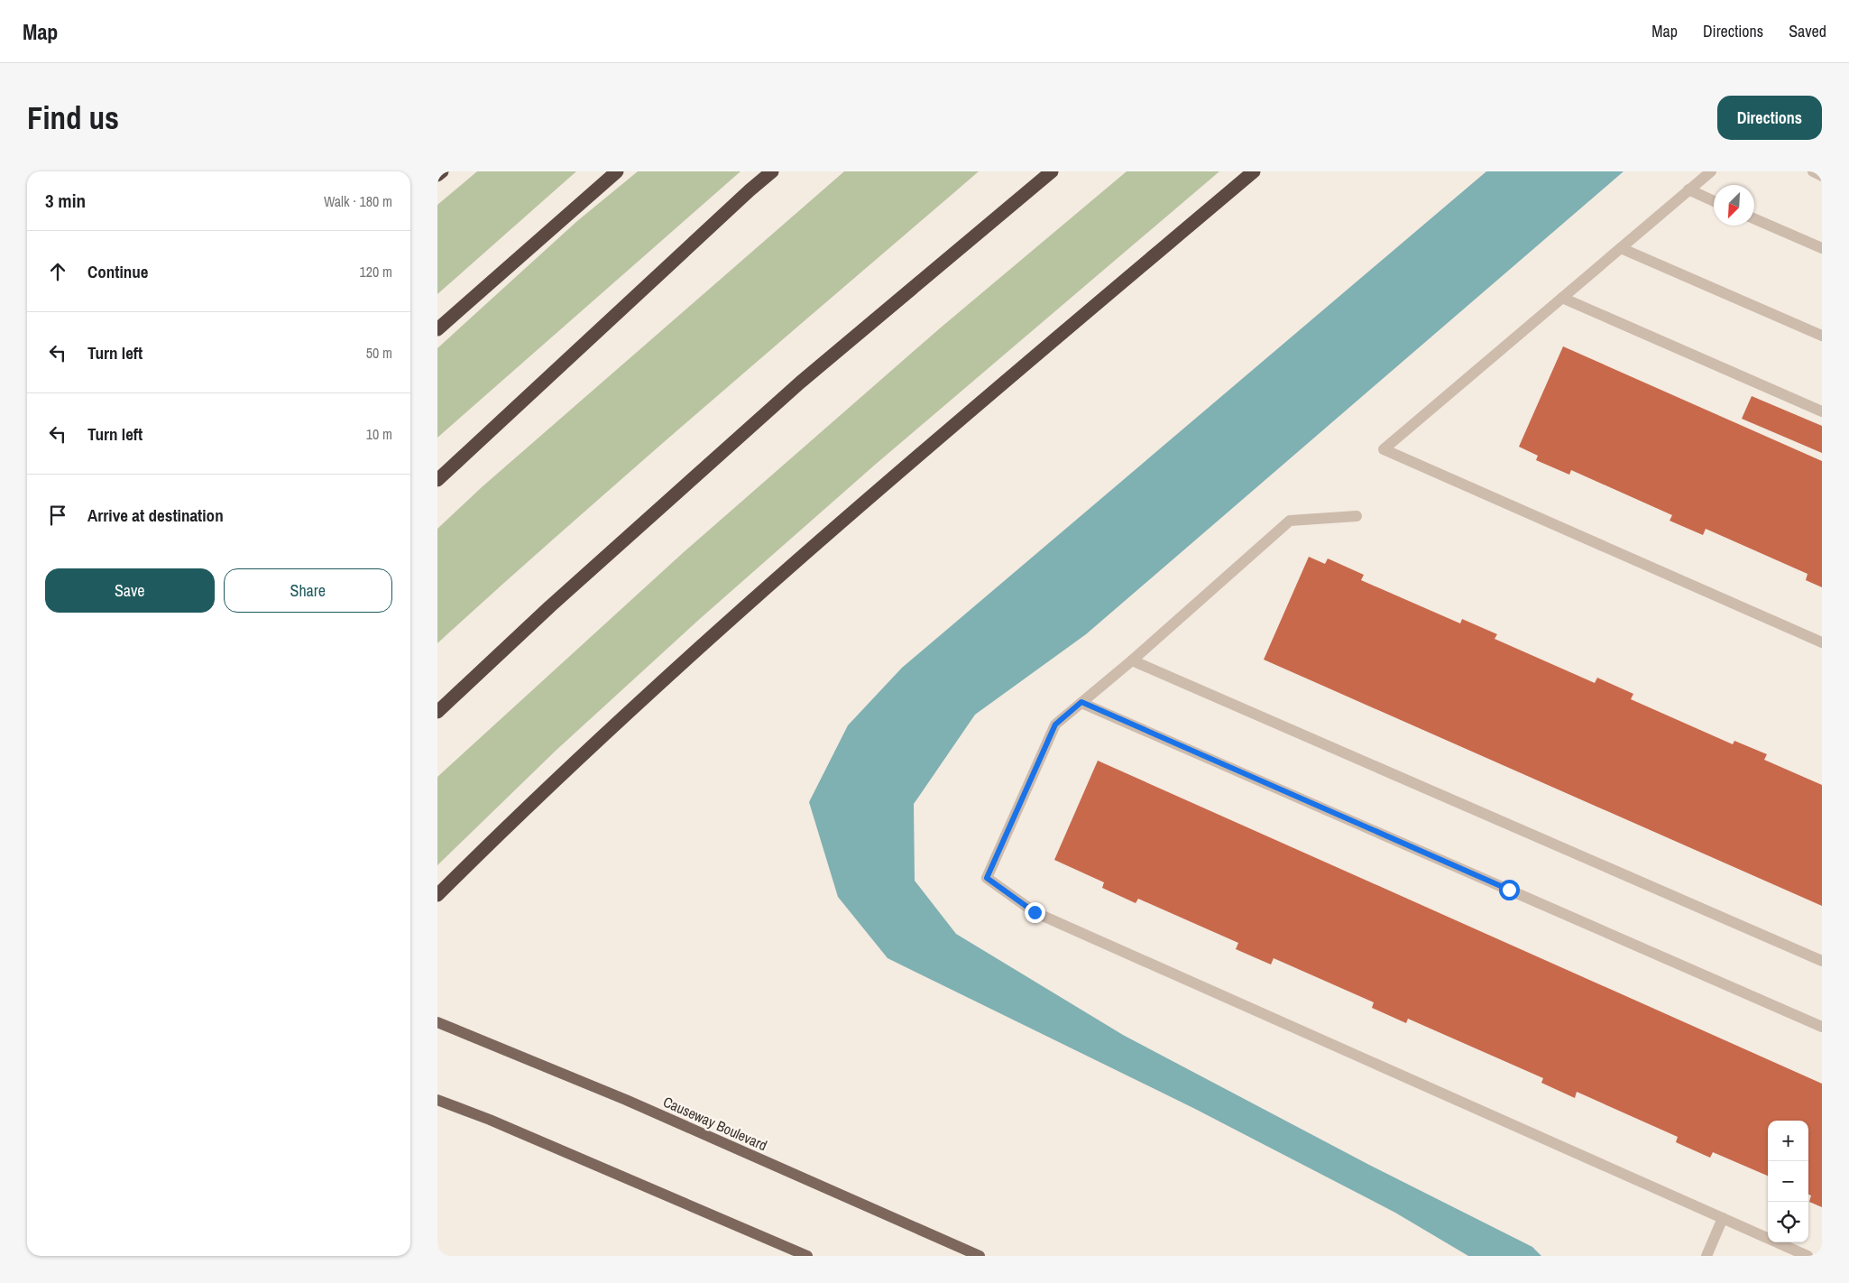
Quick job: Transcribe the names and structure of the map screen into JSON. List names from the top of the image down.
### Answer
{
  "streets": {
    "main road": ["Causeway Boulevard"]
  },
  "north": "bottom left",
  "page": {
    "header": "Map",
    "nav": ["Map", "Directions", "Saved"],
    "buttons": [
      "Directions",
      ["Save", "Share"]
    ],
    "title": "Find us",
    "heading": ["3 min", "Walk · 180 m"],
    "list": [
      ["Continue", "120 m"],
      ["Turn left", "50 m"],
      ["Turn left", "10 m"],
      "Arrive at destination"
    ],
    "map_buttons": ["+", "−"]
  }
}
